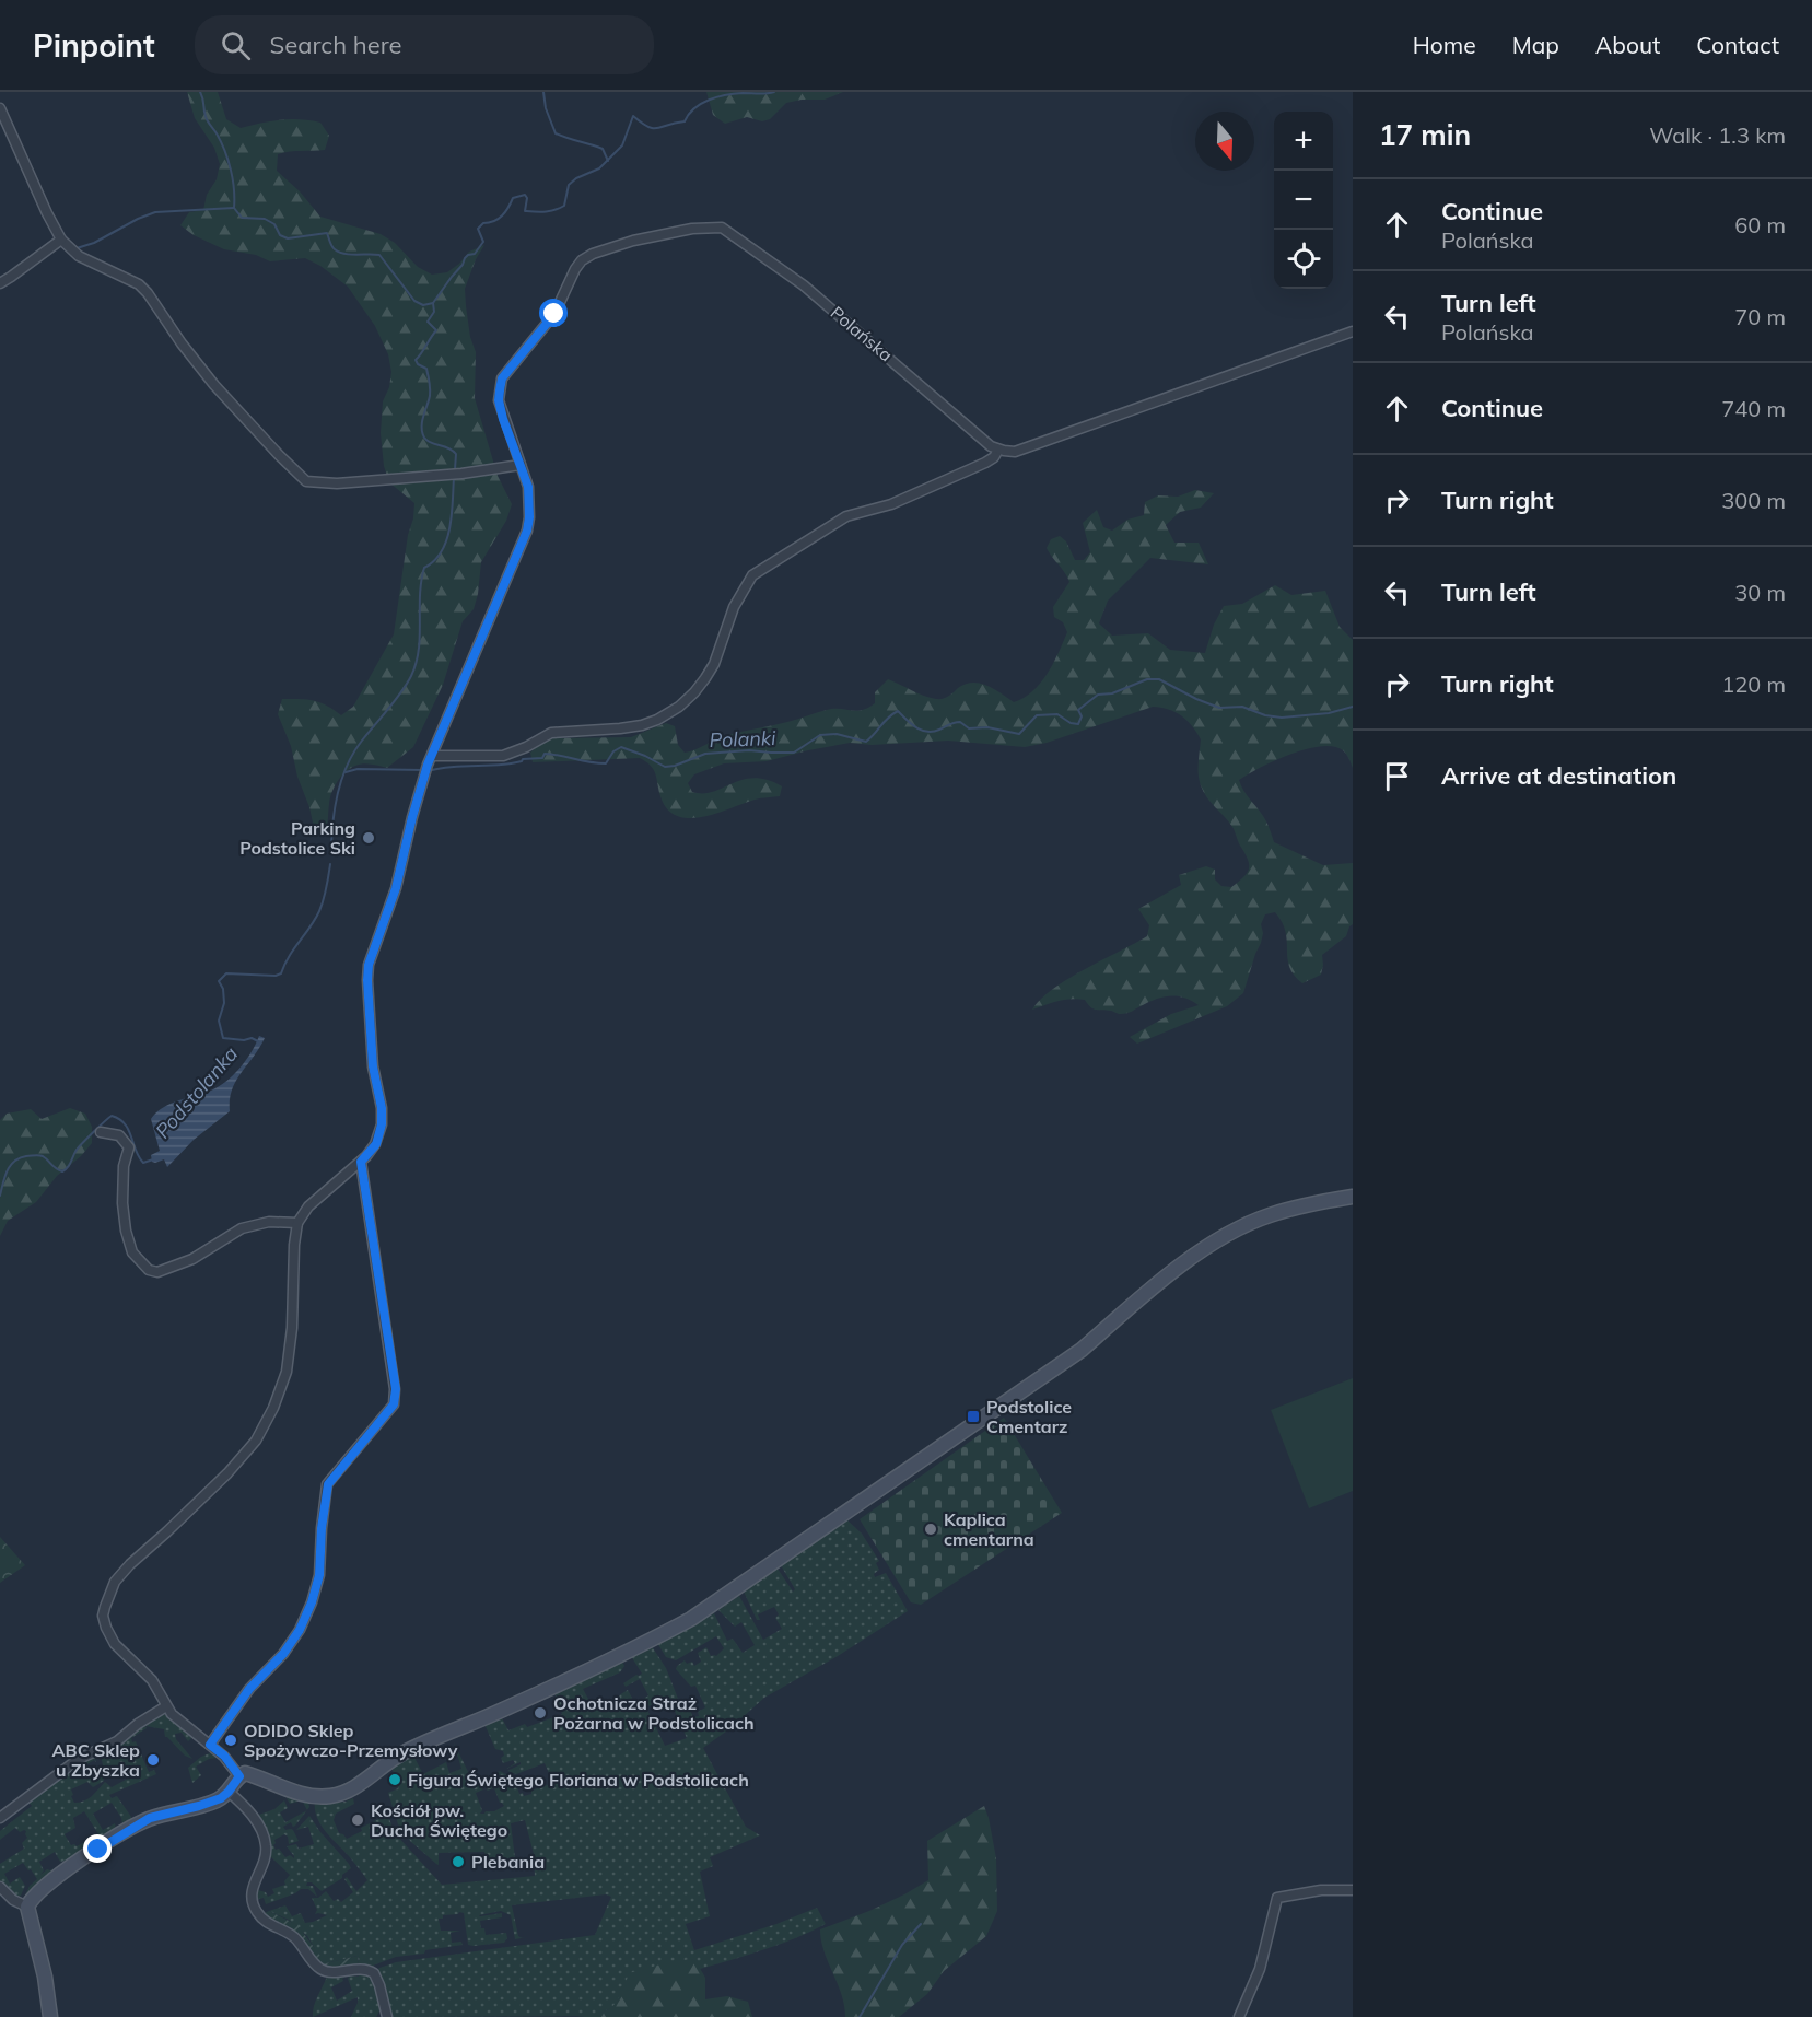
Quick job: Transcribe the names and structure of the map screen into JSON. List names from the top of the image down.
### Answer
{
  "streets": {
    "street": ["Polańska"]
  },
  "water": ["Polanki", "Podstolanka"],
  "places": {
    "other": [
      "Parking Podstolice Ski",
      "Kaplica cmentarna",
      "Ochotnicza Straż Pożarna w Podstolicach",
      "ODIDO Sklep Spożywczo-Przemysłowy",
      "ABC Sklep u Zbyszka",
      "Figura Świętego Floriana w Podstolicach",
      "Kościół pw. Ducha Świętego",
      "Plebania"
    ],
    "transit": ["Podstolice Cmentarz"]
  },
  "north": "bottom",
  "page": {
    "header": "Pinpoint",
    "search": "Search here",
    "nav": [
      "Home",
      "Map",
      "About",
      "Contact"
    ],
    "heading": ["17 min", "Walk · 1.3 km"],
    "map_buttons": ["+", "−"],
    "list": [
      ["Continue", "Polańska", "60 m"],
      ["Turn left", "Polańska", "70 m"],
      ["Continue", "740 m"],
      ["Turn right", "300 m"],
      ["Turn left", "30 m"],
      ["Turn right", "120 m"],
      "Arrive at destination"
    ]
  }
}
